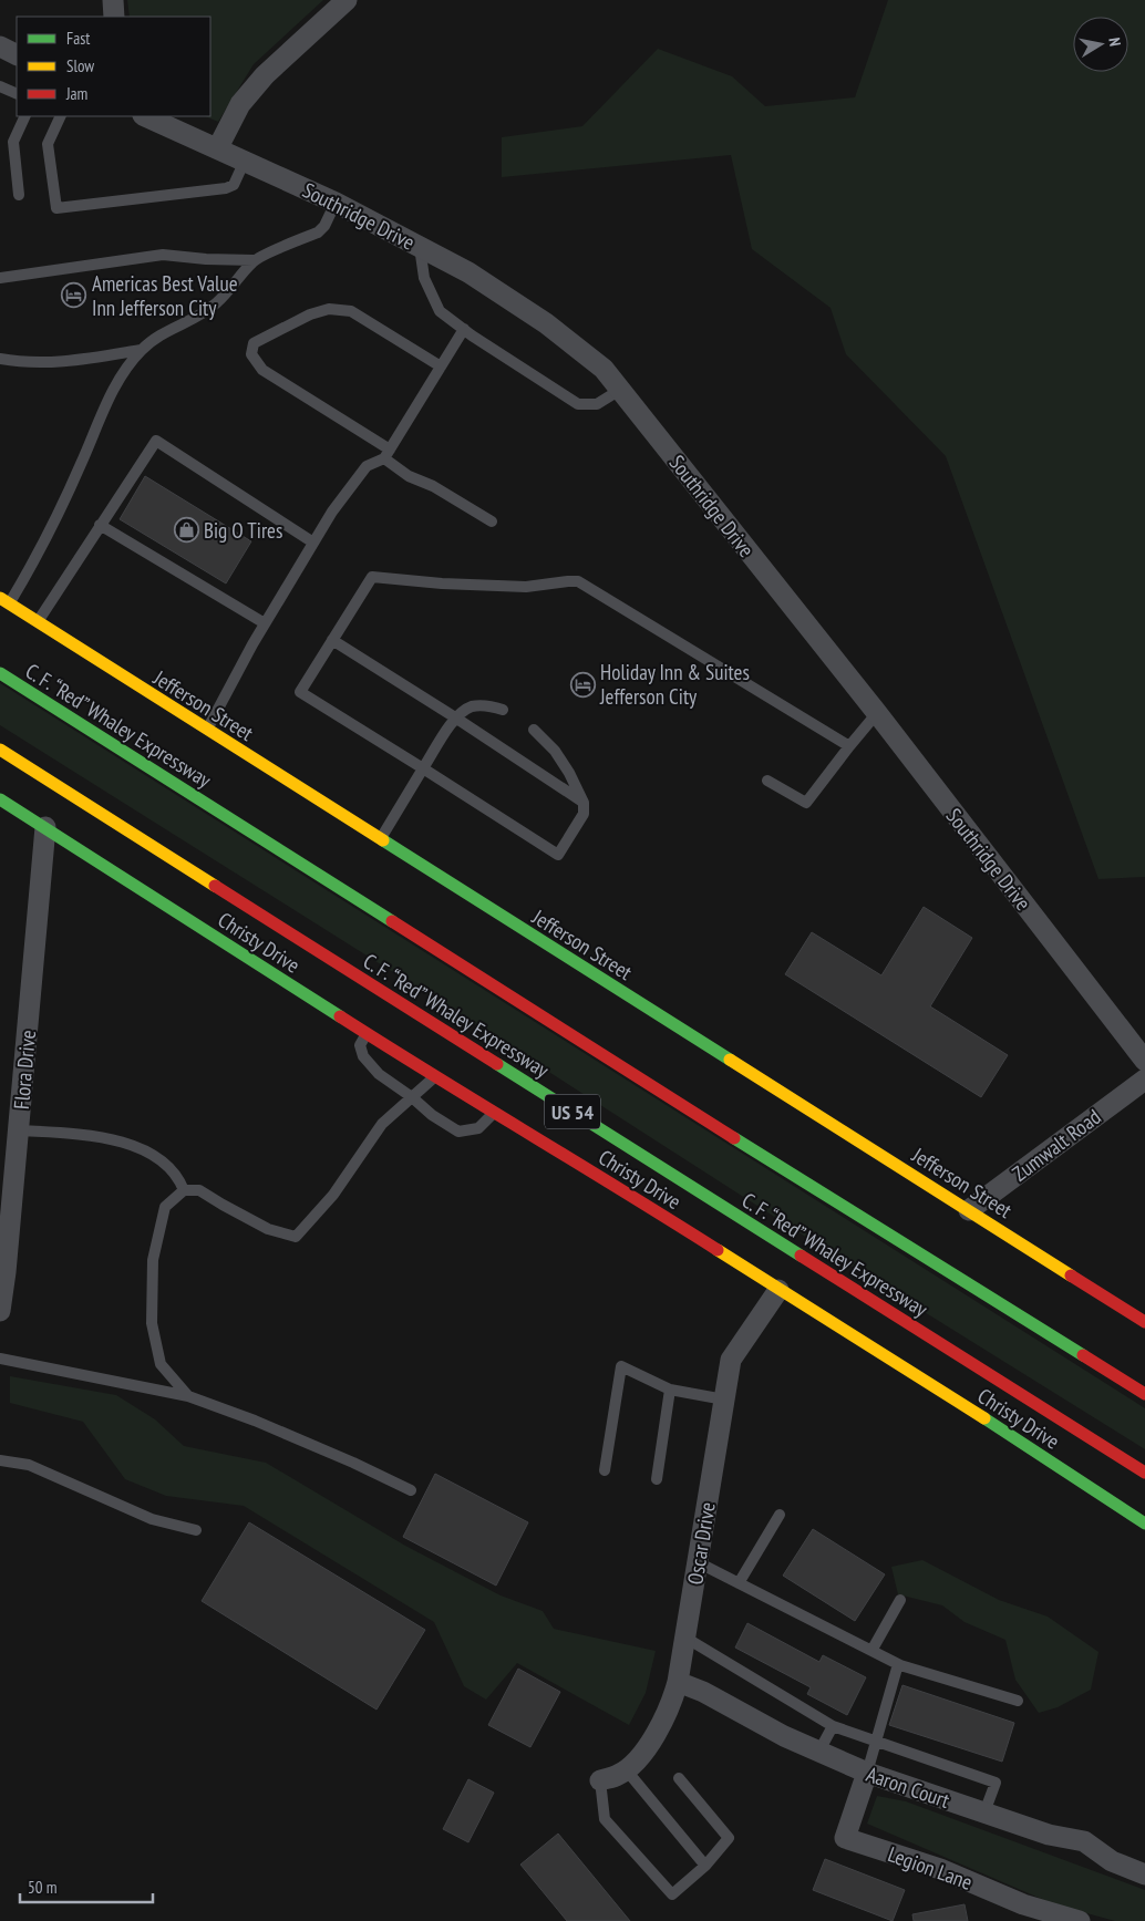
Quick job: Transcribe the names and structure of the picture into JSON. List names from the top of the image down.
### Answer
{
  "streets": {
    "main road": [
      "Jefferson Street",
      "C. F. “Red” Whaley Expressway",
      "Christy Drive",
      "US 54"
    ],
    "street": [
      "Southridge Drive",
      "Flora Drive",
      "Zumwalt Road",
      "Oscar Drive",
      "Aaron Court",
      "Legion Lane"
    ]
  },
  "crossings": [
    ["Jefferson Street", "Zumwalt Road"],
    ["Christy Drive", "Flora Drive"],
    ["Christy Drive", "Oscar Drive"],
    ["Oscar Drive", "Aaron Court"],
    ["Aaron Court", "Legion Lane"]
  ],
  "places": {
    "hotel": ["Americas Best Value Inn Jefferson City", "Holiday Inn & Suites Jefferson City"],
    "shop": ["Big O Tires"]
  },
  "legend": ["Fast", "Slow", "Jam"],
  "scale_bar": "50 m",
  "north": "right"
}
